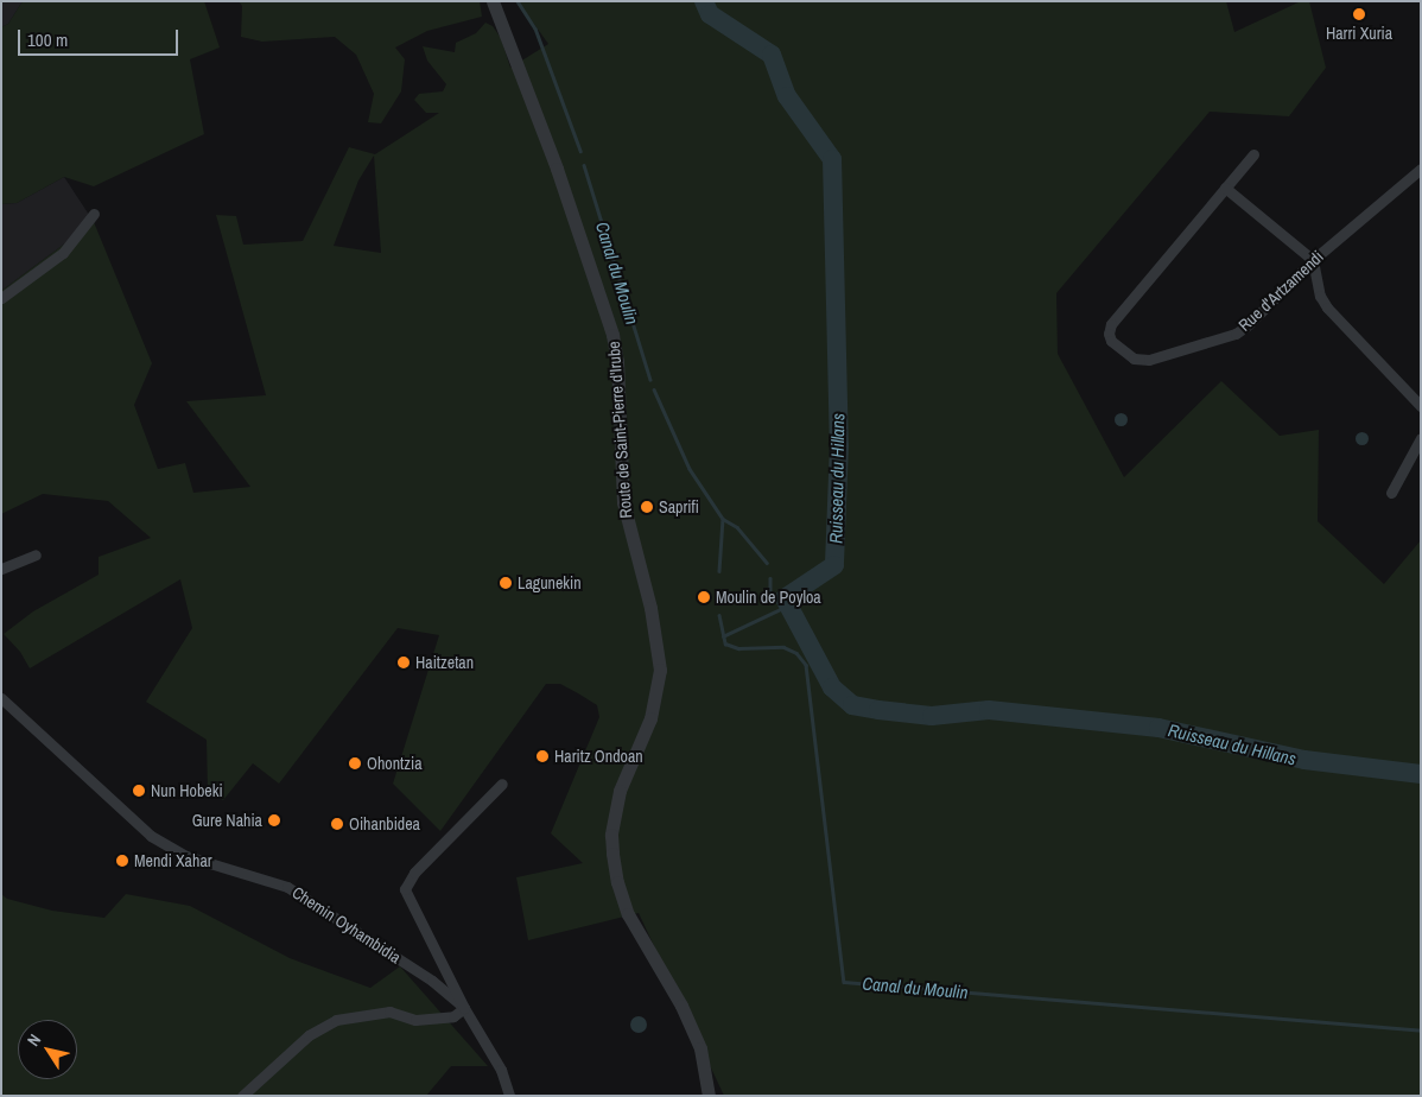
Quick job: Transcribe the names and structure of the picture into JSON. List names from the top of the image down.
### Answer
{
  "streets": {
    "street": ["Rue d'Artzamendi", "Route de Saint-Pierre d'Irube", "Chemin Oyhambidia"]
  },
  "water": ["Canal du Moulin", "Ruisseau du Hillans"],
  "places": [
    "Harri Xuria",
    "Saprifi",
    "Lagunekin",
    "Moulin de Poyloa",
    "Haitzetan",
    "Haritz Ondoan",
    "Ohontzia",
    "Nun Hobeki",
    "Gure Nahia",
    "Oihanbidea",
    "Mendi Xahar"
  ],
  "scale_bar": "100 m",
  "north": "top left"
}
